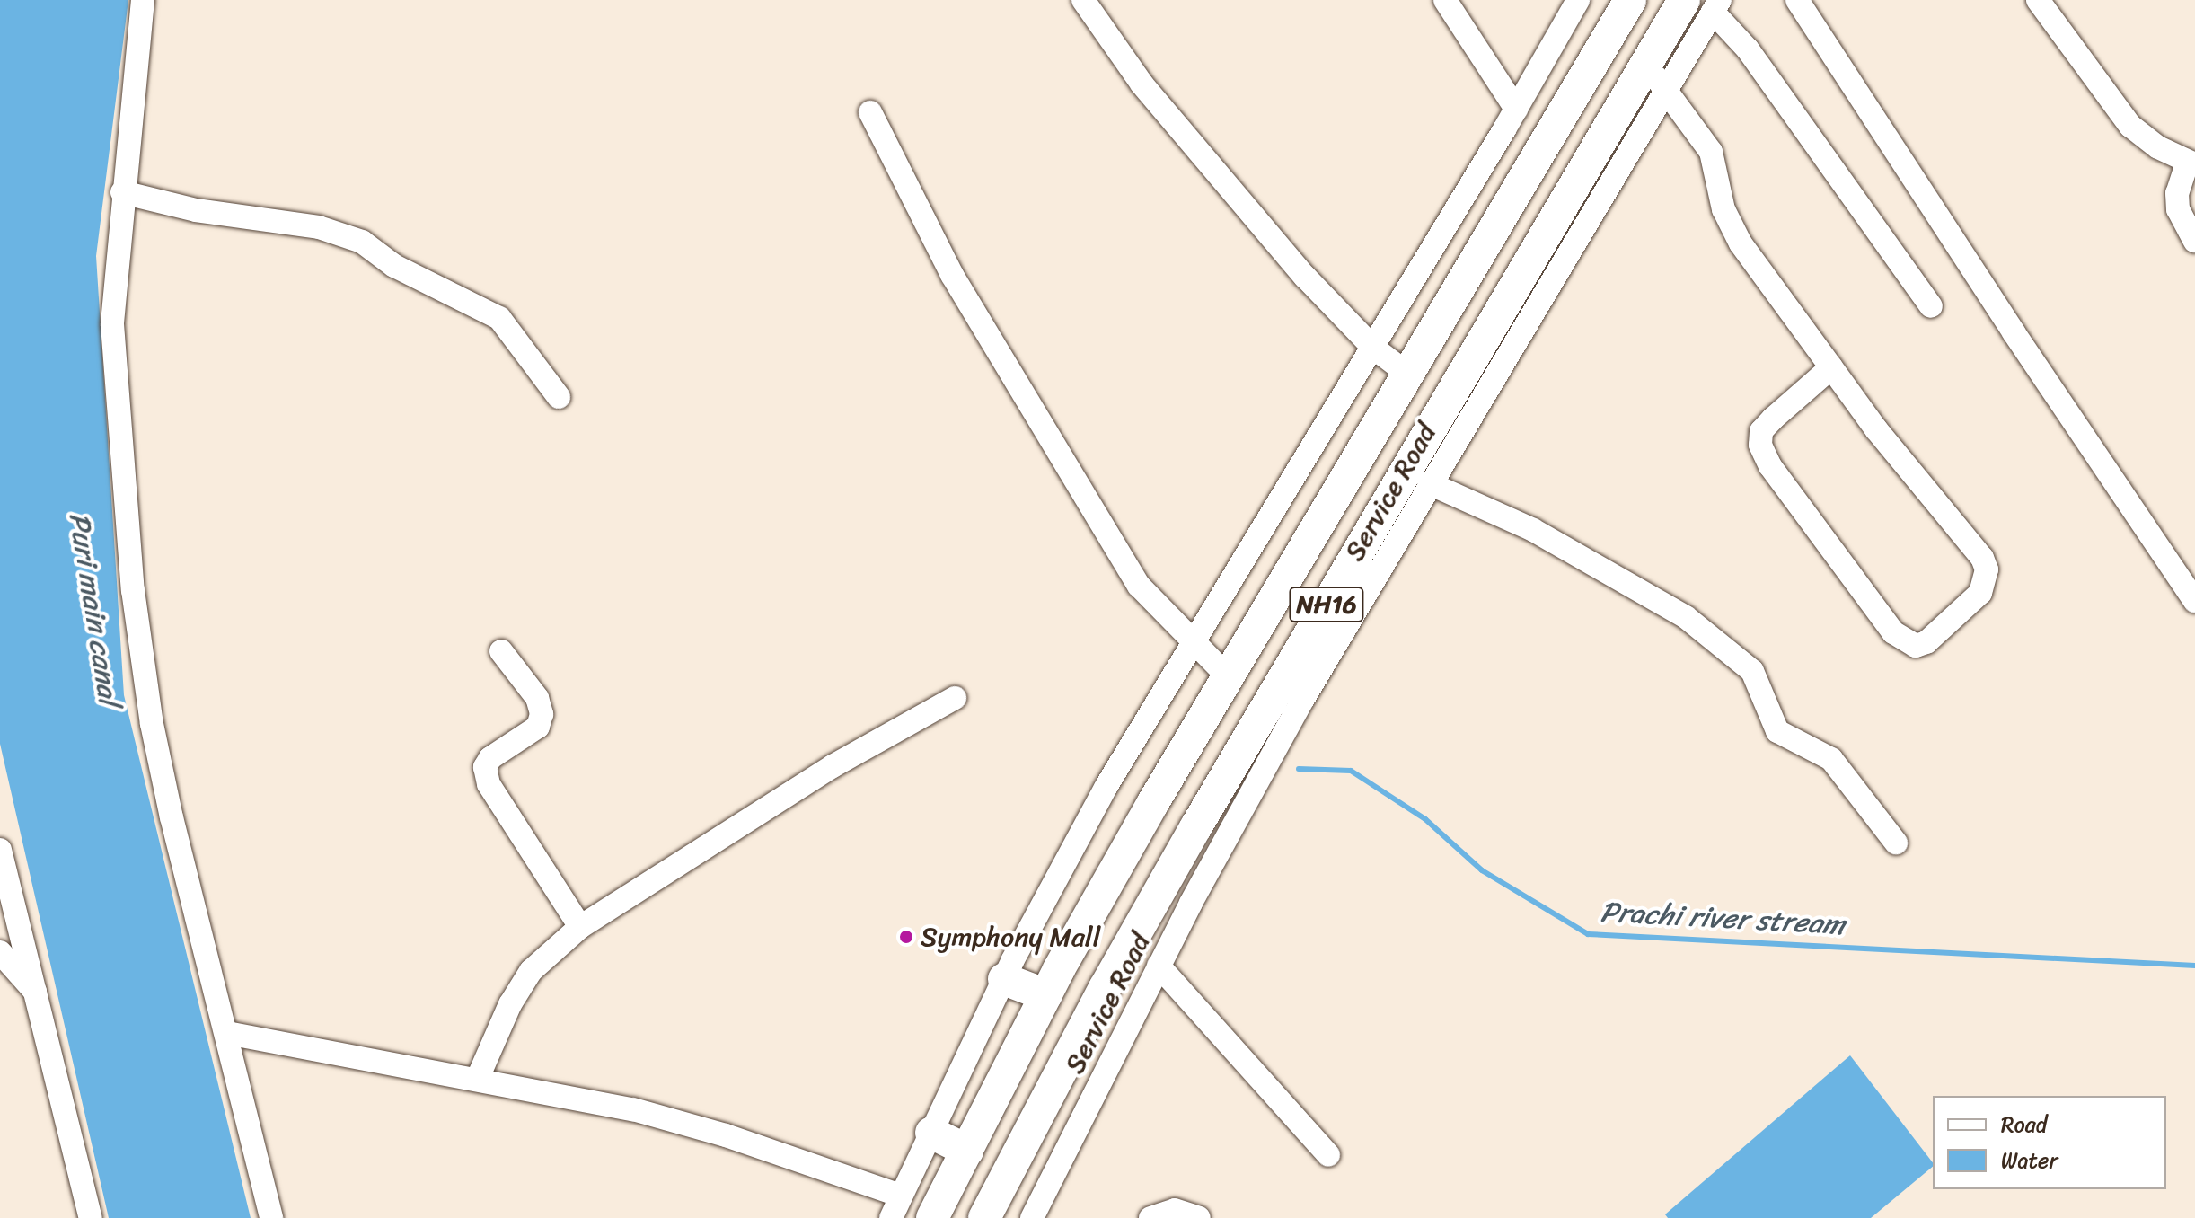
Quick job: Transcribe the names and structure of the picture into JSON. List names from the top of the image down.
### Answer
{
  "streets": {
    "highway": ["NH16"],
    "street": ["Service Road"]
  },
  "crossings": [
    ["Service Road", "NH16"]
  ],
  "water": ["Puri main canal", "Prachi river stream"],
  "places": ["Symphony Mall"],
  "legend": ["Road", "Water"]
}
